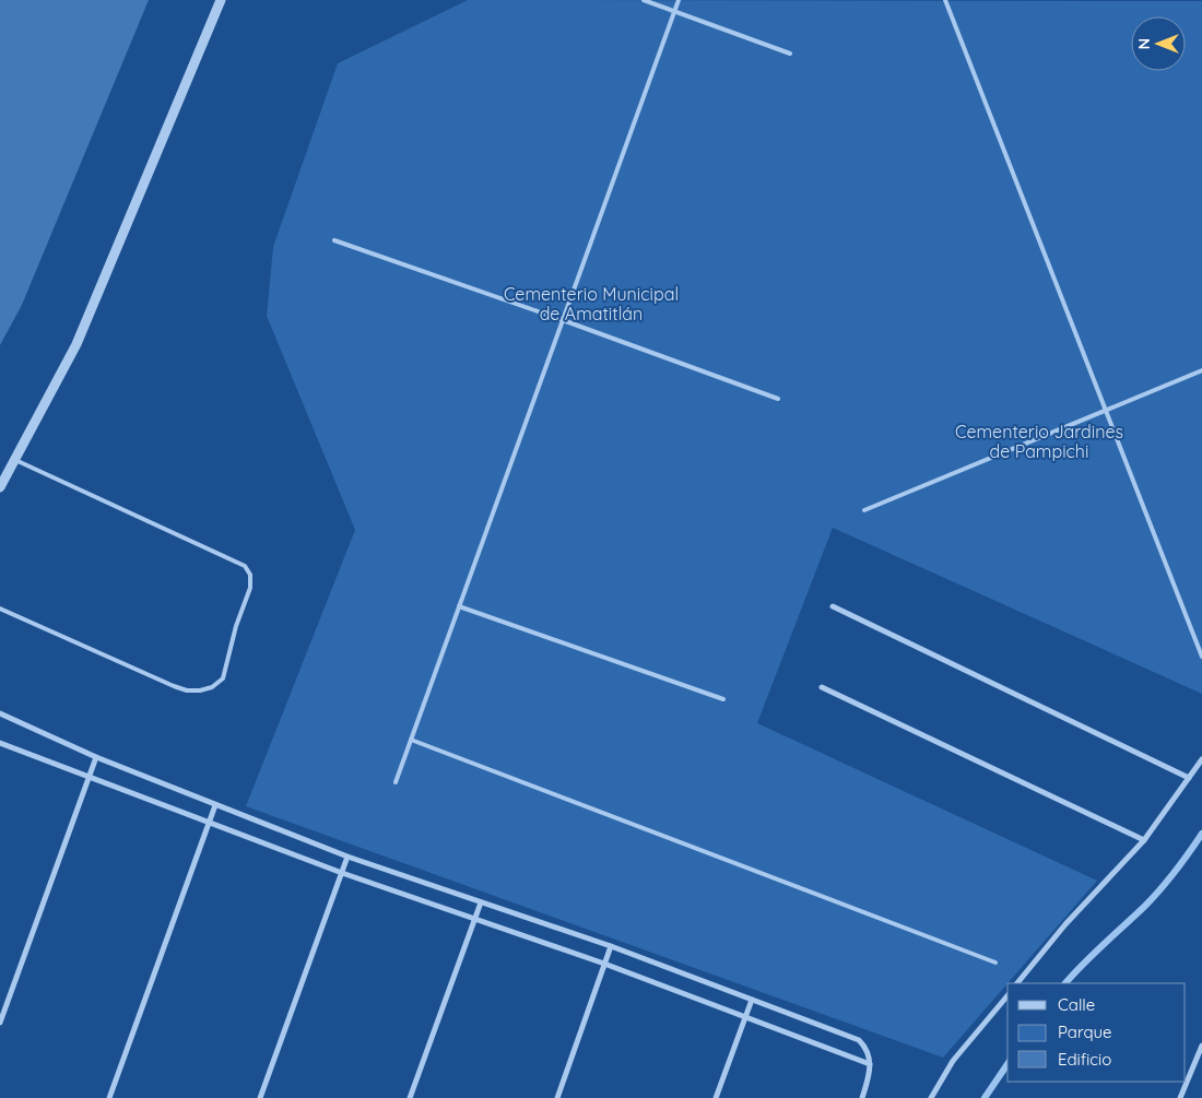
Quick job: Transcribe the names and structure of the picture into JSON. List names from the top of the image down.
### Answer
{
  "parks": ["Cementerio Municipal de Amatitlán", "Cementerio Jardines de Pampichi"],
  "legend": ["Calle", "Parque", "Edificio"],
  "north": "left"
}
